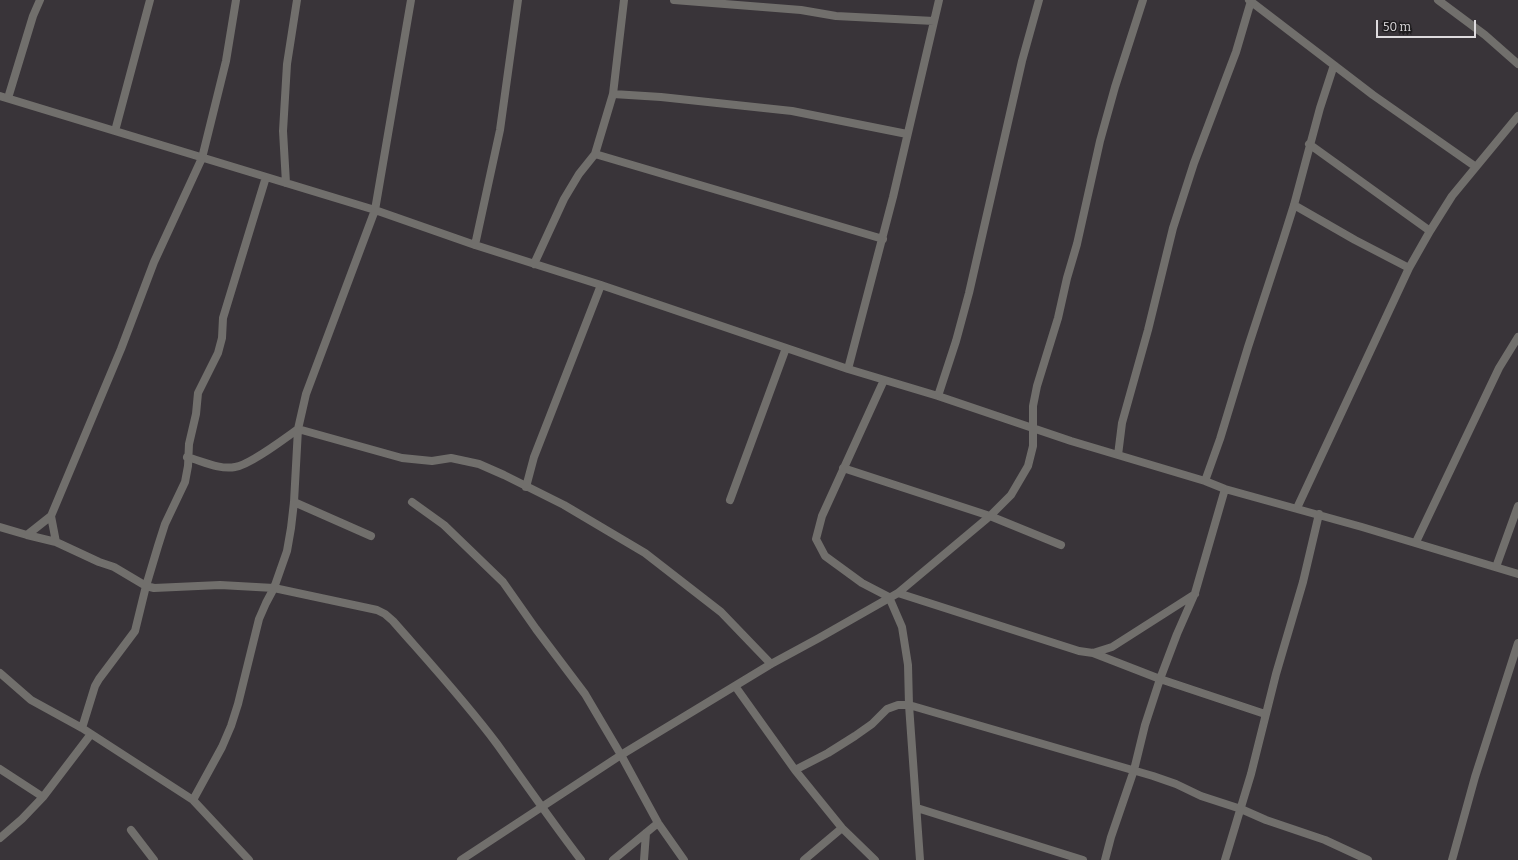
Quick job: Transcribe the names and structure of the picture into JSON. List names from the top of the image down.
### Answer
{
  "scale_bar": "50 m"
}
